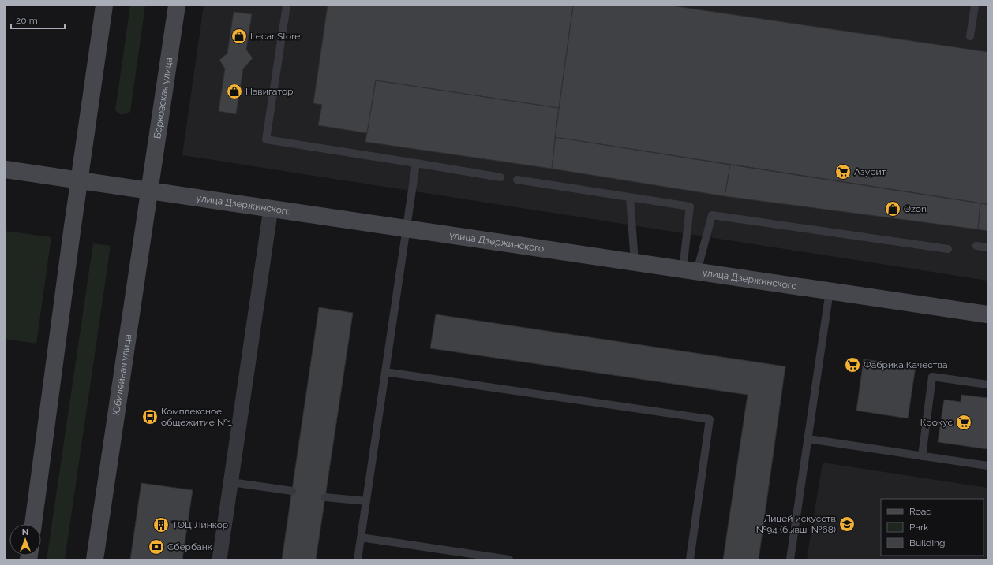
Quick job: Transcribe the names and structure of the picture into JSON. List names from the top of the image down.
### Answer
{
  "streets": {
    "main road": ["Борковская улица", "улица Дзержинского", "Юбилейная улица"]
  },
  "crossings": [
    ["Борковская улица", "улица Дзержинского"],
    ["Борковская улица", "Юбилейная улица"],
    ["улица Дзержинского", "Юбилейная улица"]
  ],
  "places": {
    "shop": ["Lecar Store", "Навигатор", "Ozon"],
    "supermarket": ["Азурит", "Фабрика Качества", "Крокус"],
    "bus stop": ["Комплексное общежитие №1"],
    "school or university": ["Лицей искусств №94 (бывш. №68)"],
    "building": ["ТОЦ Линкор"],
    "bank": ["Сбербанк"]
  },
  "legend": ["Road", "Park", "Building"],
  "scale_bar": "20 m",
  "north": "top"
}
